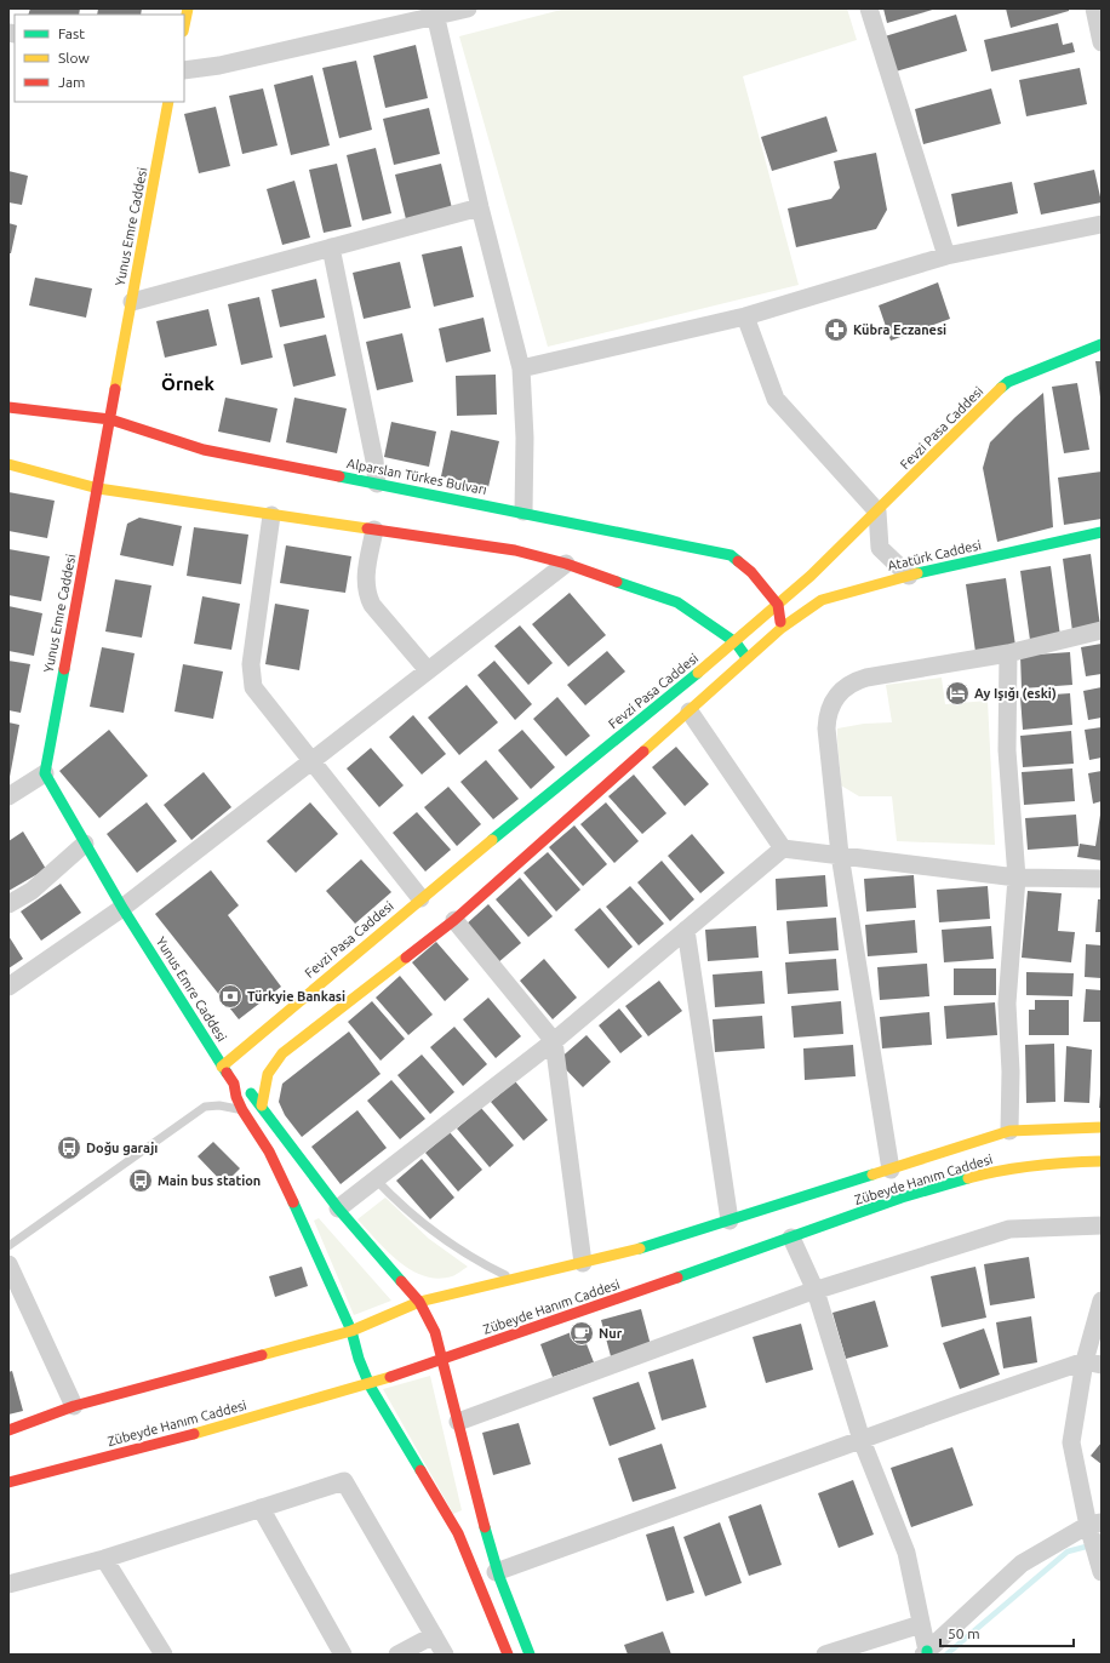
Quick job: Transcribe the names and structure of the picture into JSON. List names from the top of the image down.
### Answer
{
  "streets": {
    "street": [
      "Yunus Emre Caddesi",
      "Fevzi Pasa Caddesi",
      "Alparslan Türkes Bulvarı",
      "Atatürk Caddesi",
      "Zübeyde Hanım Caddesi"
    ]
  },
  "crossings": [
    ["Yunus Emre Caddesi", "Fevzi Pasa Caddesi"],
    ["Yunus Emre Caddesi", "Alparslan Türkes Bulvarı"],
    ["Fevzi Pasa Caddesi", "Alparslan Türkes Bulvarı"]
  ],
  "districts": ["Örnek"],
  "places": {
    "pharmacy": ["Kübra Eczanesi"],
    "hotel": ["Ay Işığı (eski)"],
    "bank": ["Türkyie Bankasi"],
    "bus stop": ["Doğu garajı", "Main bus station"],
    "cafe": ["Nur"]
  },
  "legend": ["Fast", "Slow", "Jam"],
  "scale_bar": "50 m"
}
